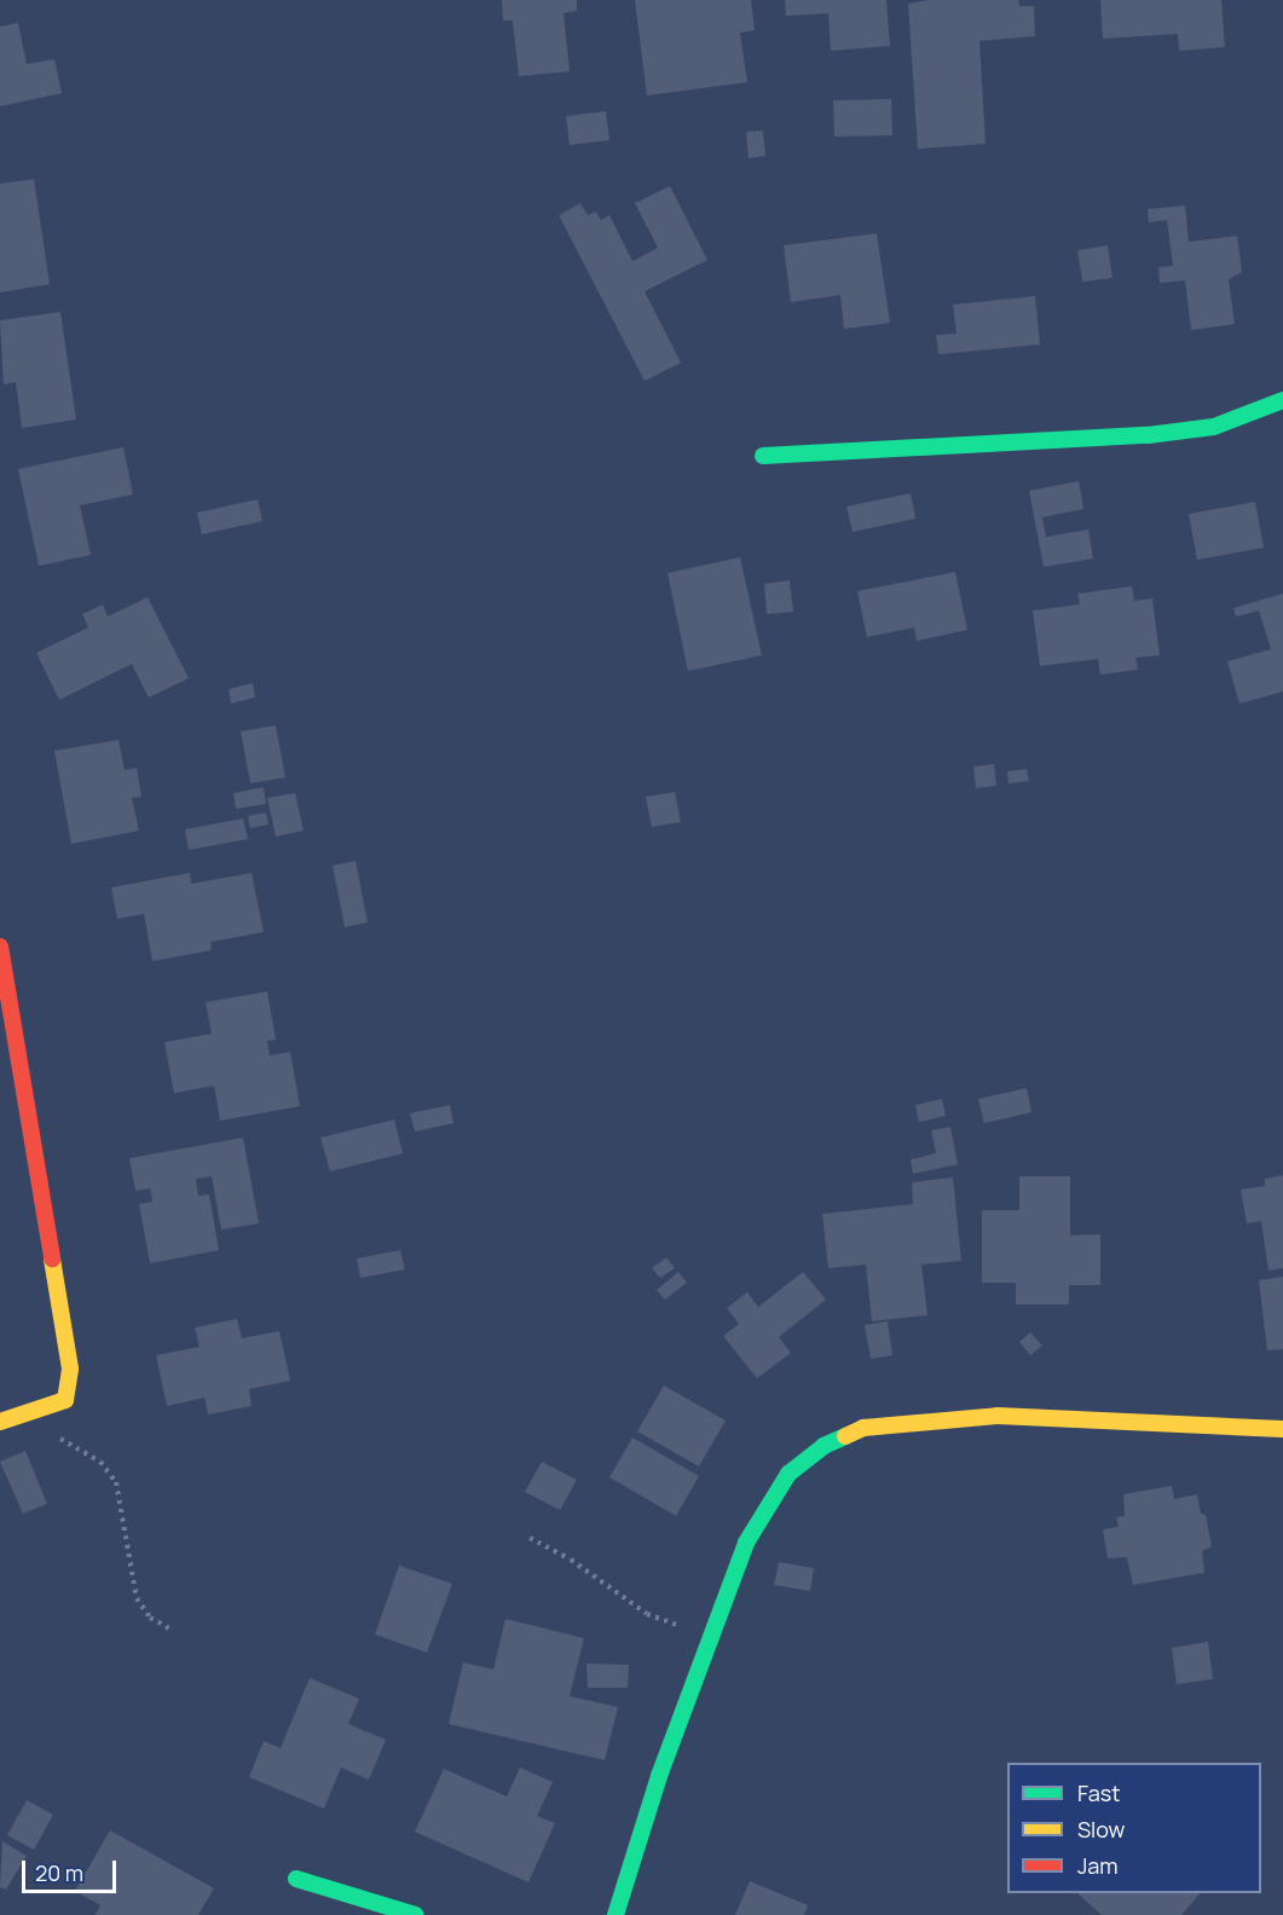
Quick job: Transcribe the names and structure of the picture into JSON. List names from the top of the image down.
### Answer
{
  "legend": ["Fast", "Slow", "Jam"],
  "scale_bar": "20 m"
}
